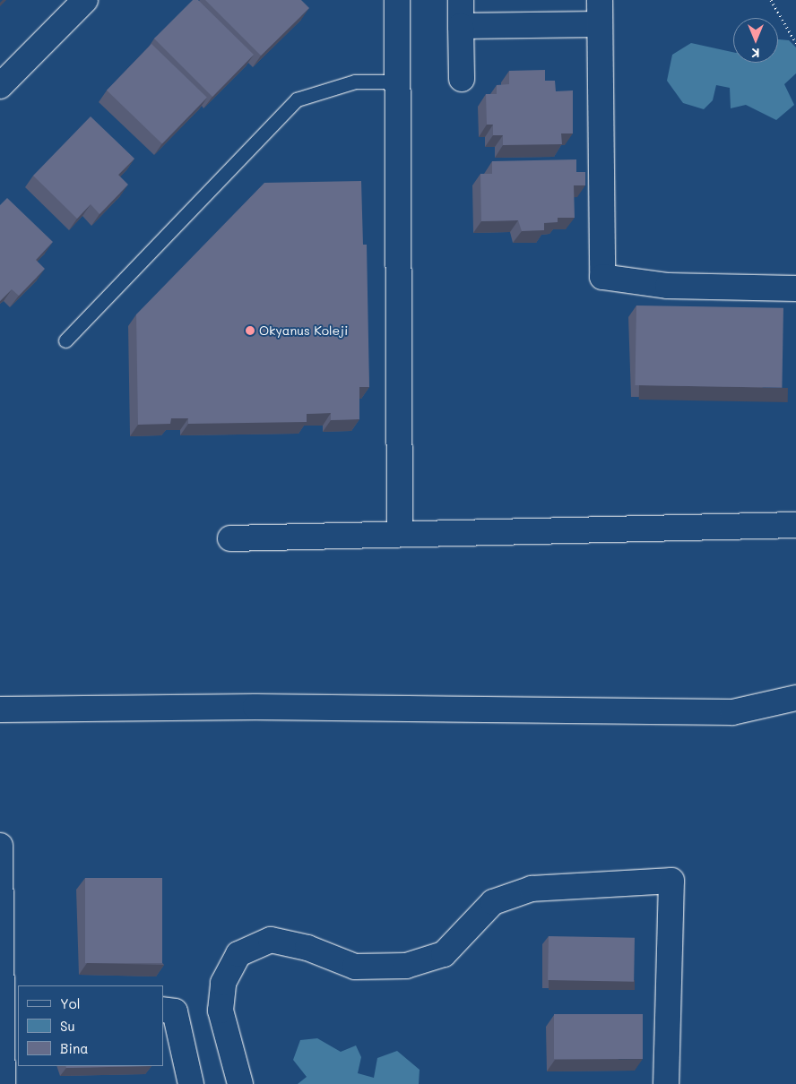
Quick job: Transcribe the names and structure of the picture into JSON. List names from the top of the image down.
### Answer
{
  "places": ["Okyanus Koleji"],
  "legend": ["Yol", "Su", "Bina"],
  "north": "bottom"
}
